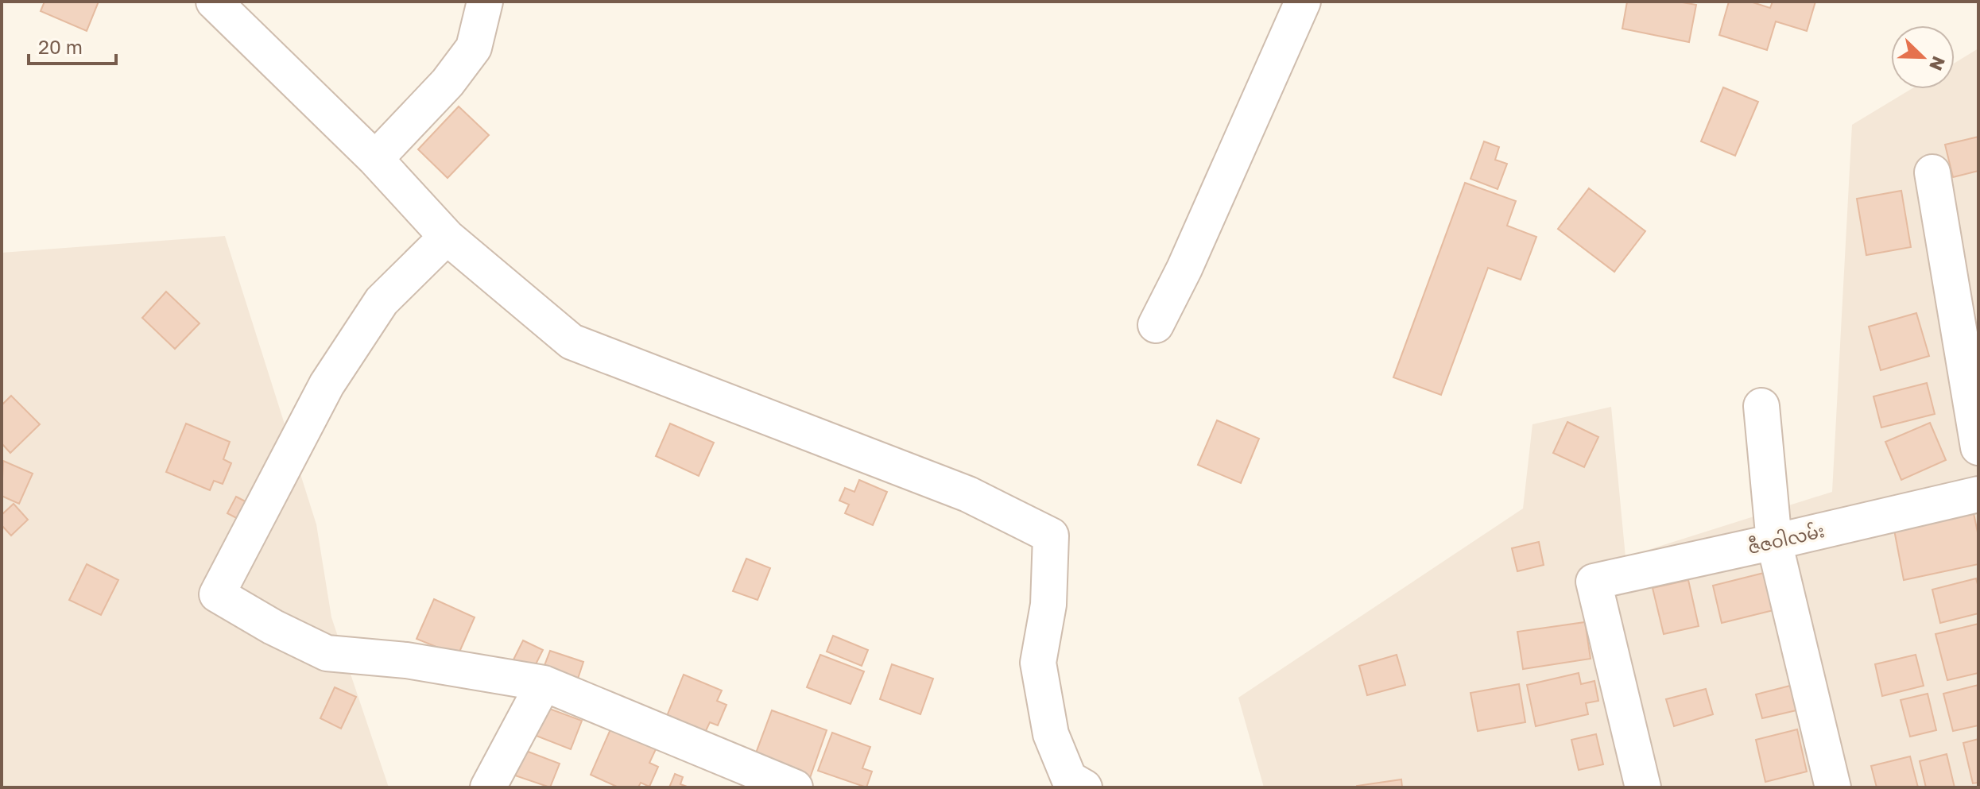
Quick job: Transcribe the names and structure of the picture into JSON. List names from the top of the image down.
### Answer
{
  "streets": {
    "street": ["ဇီဇဝါလမ်း"]
  },
  "scale_bar": "20 m",
  "north": "bottom right"
}
